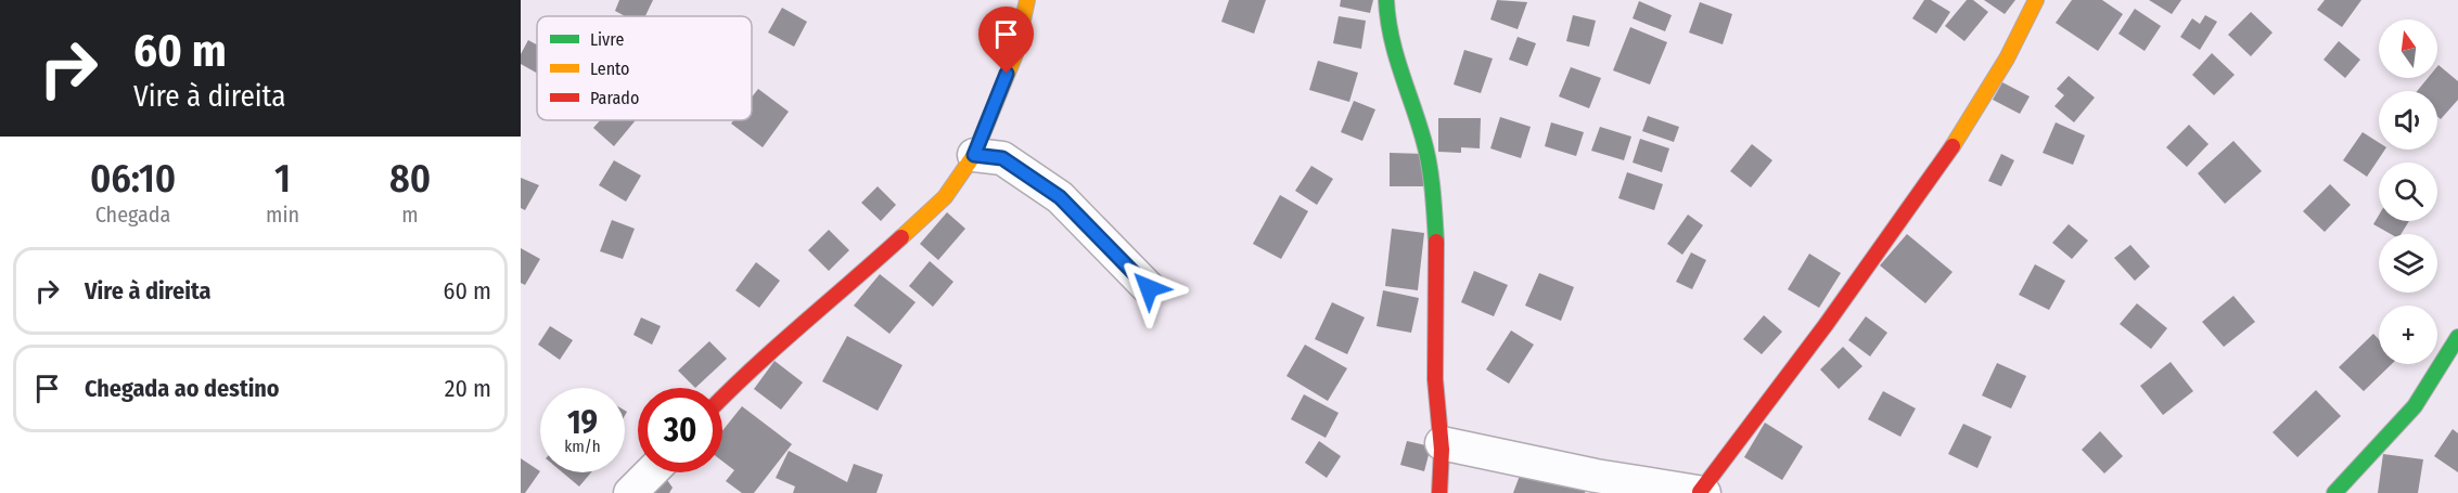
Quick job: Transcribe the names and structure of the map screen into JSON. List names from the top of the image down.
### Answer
{
  "legend": ["Livre", "Lento", "Parado"],
  "north": "top",
  "page": {
    "turn": ["60 m", "Vire à direita"],
    "map_buttons": "+",
    "eta": [
      "06:10",
      "Chegada",
      "1",
      "min",
      "80",
      "m"
    ],
    "list": [
      {
        "name": "Vire à direita",
        "value": "60 m"
      },
      {
        "name": "Chegada ao destino",
        "value": "20 m"
      }
    ],
    "speed": "19 km/h",
    "limit": "30"
  }
}
